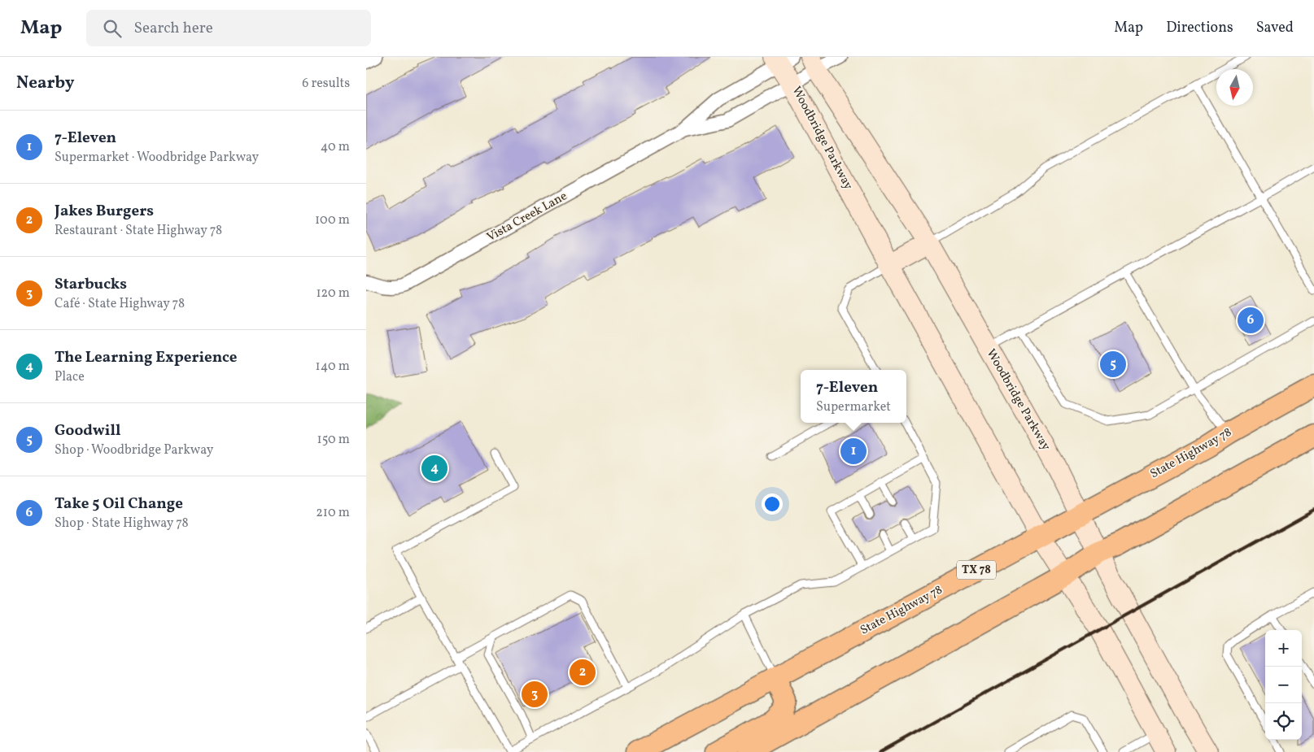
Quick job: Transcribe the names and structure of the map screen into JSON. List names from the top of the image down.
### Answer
{
  "streets": {
    "main road": ["Woodbridge Parkway", "State Highway 78", "TX 78"],
    "street": ["Vista Creek Lane"]
  },
  "crossings": [
    ["Woodbridge Parkway", "Vista Creek Lane"],
    ["Woodbridge Parkway", "State Highway 78"]
  ],
  "north": "bottom",
  "page": {
    "header": "Map",
    "search": "Search here",
    "nav": ["Map", "Directions", "Saved"],
    "heading": ["Nearby", "6 results"],
    "list": [
      {
        "mark": "1",
        "name": "7-Eleven",
        "note": "Supermarket · Woodbridge Parkway",
        "value": "40 m"
      },
      {
        "mark": "2",
        "name": "Jakes Burgers",
        "note": "Restaurant · State Highway 78",
        "value": "100 m"
      },
      {
        "mark": "3",
        "name": "Starbucks",
        "note": "Café · State Highway 78",
        "value": "120 m"
      },
      {
        "mark": "4",
        "name": "The Learning Experience",
        "note": "Place",
        "value": "140 m"
      },
      {
        "mark": "5",
        "name": "Goodwill",
        "note": "Shop · Woodbridge Parkway",
        "value": "150 m"
      },
      {
        "mark": "6",
        "name": "Take 5 Oil Change",
        "note": "Shop · State Highway 78",
        "value": "210 m"
      }
    ],
    "pins": [
      "6",
      "5",
      "1",
      "4",
      "2",
      "3"
    ],
    "popup": ["7-Eleven", "Supermarket"],
    "map_buttons": ["+", "−"]
  }
}
